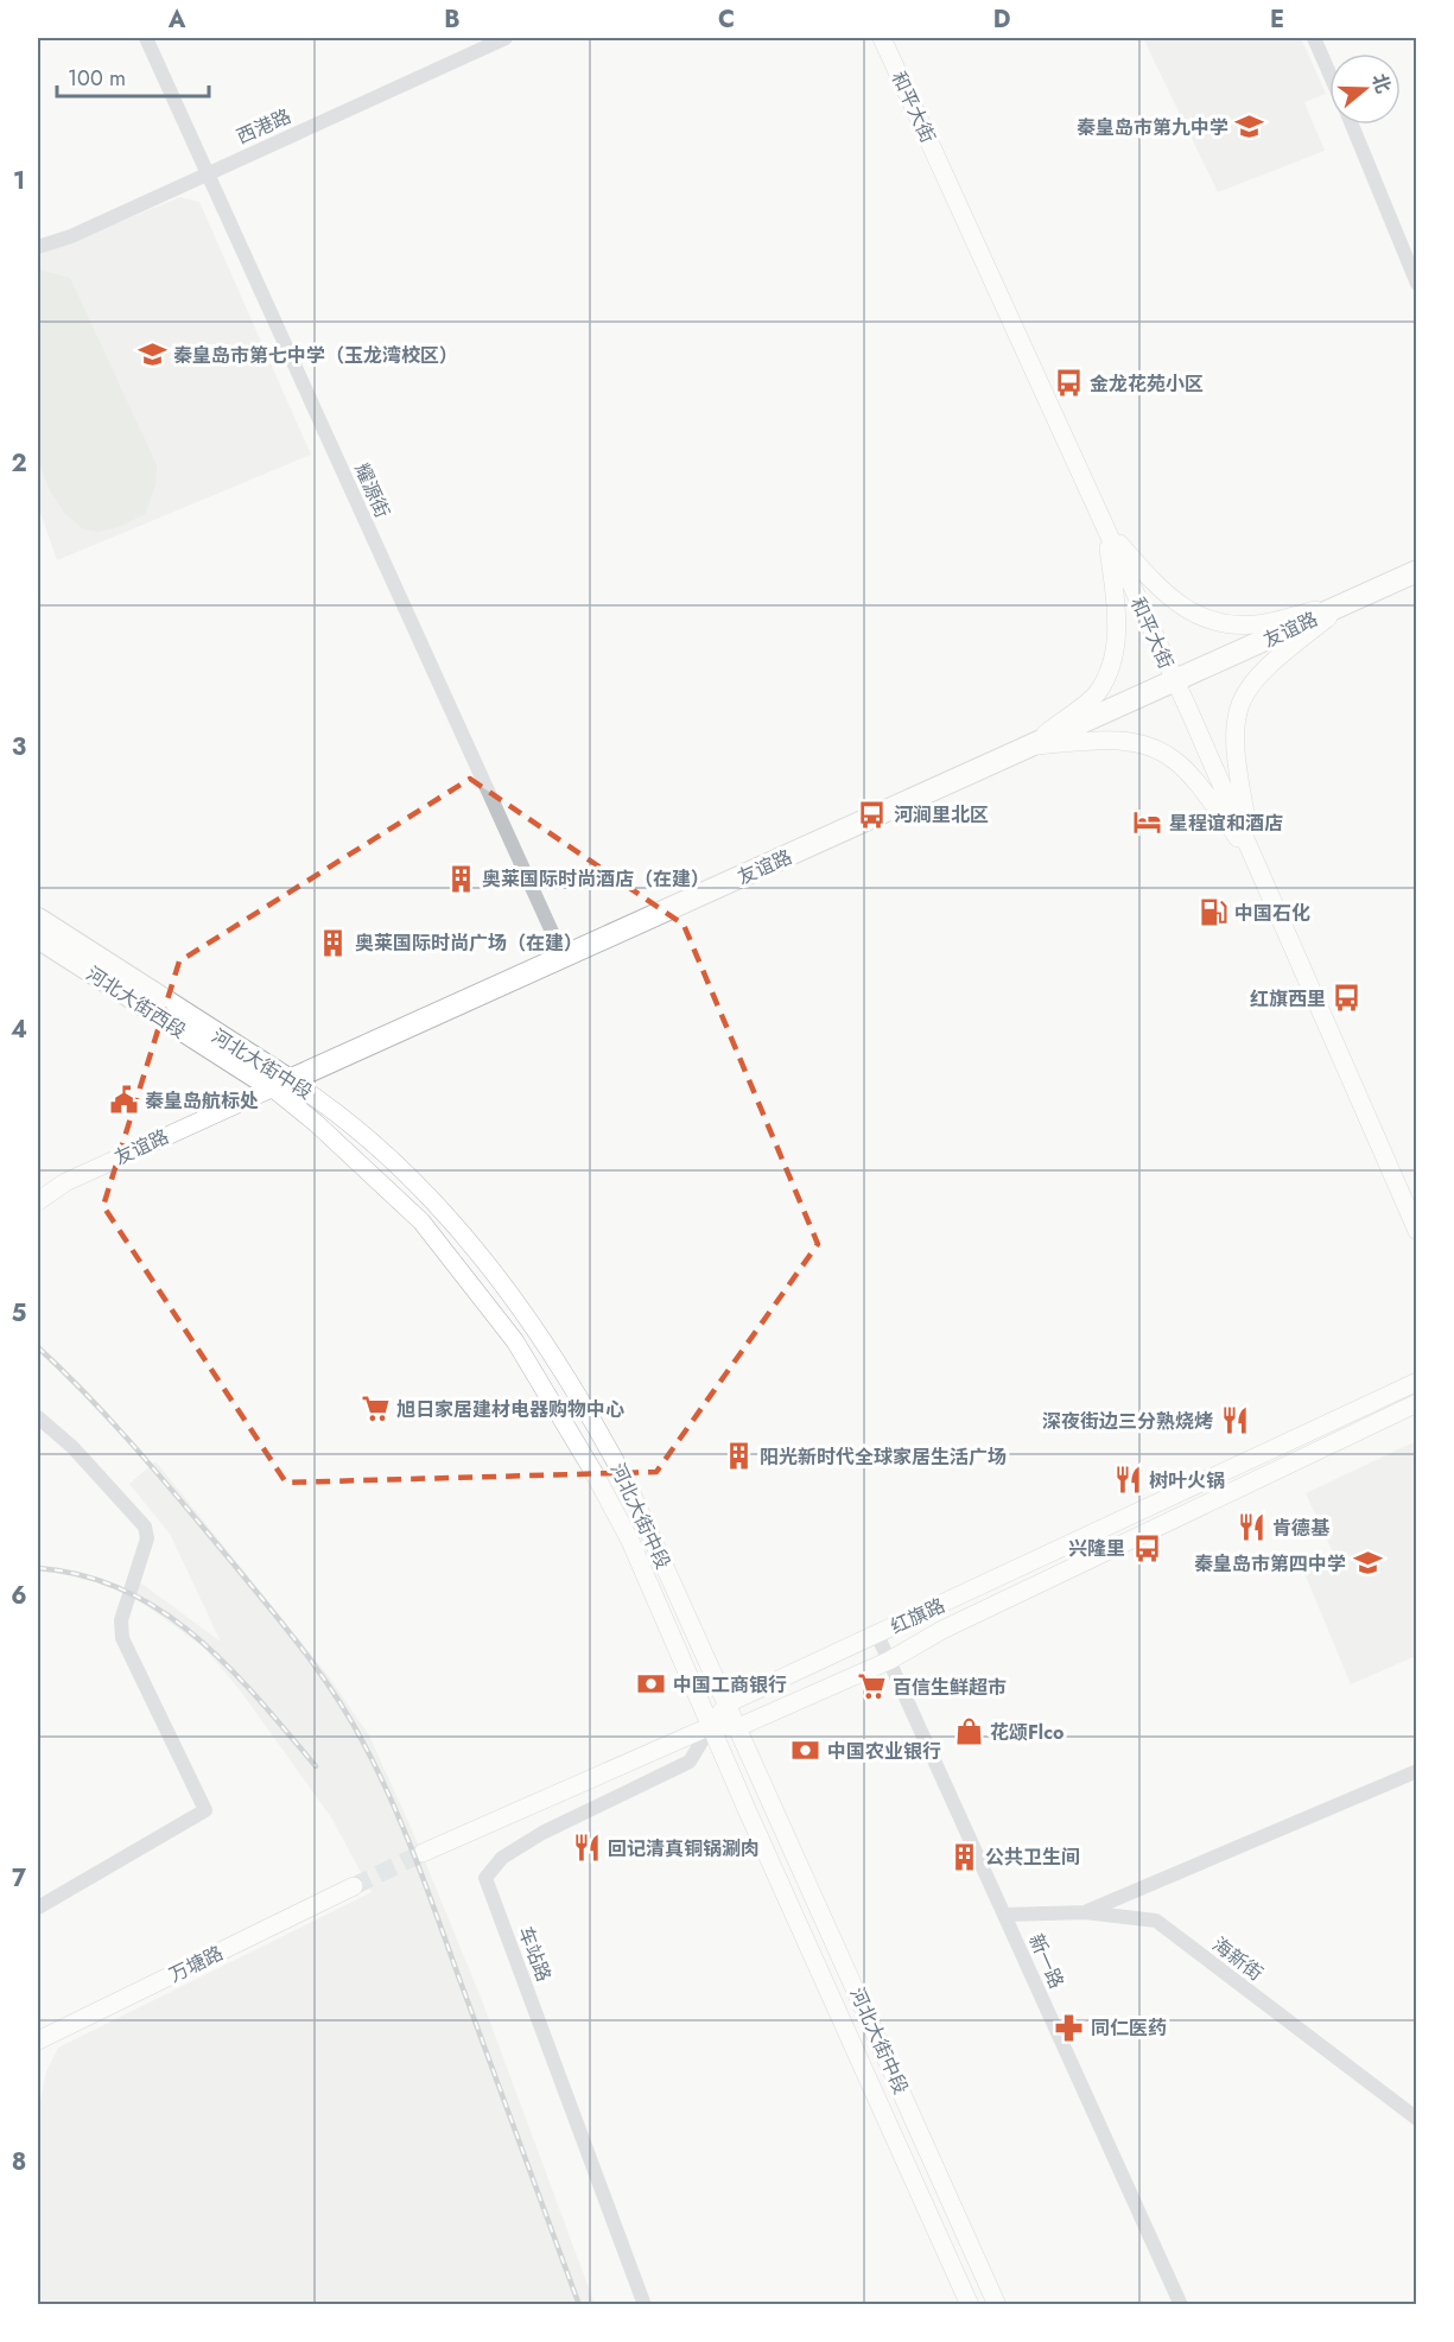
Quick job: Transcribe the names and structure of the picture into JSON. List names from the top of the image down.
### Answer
{
  "streets": {
    "highway": ["友谊路", "河北大街西段", "河北大街中段"],
    "main road": ["和平大街", "红旗路", "万塘路"],
    "street": [
      "西港路",
      "耀源街",
      "车站路",
      "海新街",
      "新一路"
    ]
  },
  "crossings": [
    ["和平大街", "友谊路"],
    ["西港路", "耀源街"],
    ["耀源街", "友谊路"],
    ["友谊路", "河北大街西段"],
    ["友谊路", "河北大街中段"],
    ["河北大街西段", "河北大街中段"],
    ["河北大街中段", "红旗路"],
    ["红旗路", "车站路"],
    ["红旗路", "新一路"],
    ["海新街", "新一路"]
  ],
  "places": {
    "school or university": ["秦皇岛市第九中学", "秦皇岛市第七中学（玉龙湾校区）", "秦皇岛市第四中学"],
    "bus stop": [
      "金龙花苑小区",
      "河涧里北区",
      "红旗西里",
      "兴隆里"
    ],
    "hotel": ["星程谊和酒店"],
    "building": [
      "奥莱国际时尚酒店（在建）",
      "奥莱国际时尚广场（在建）",
      "阳光新时代全球家居生活广场",
      "公共卫生间"
    ],
    "fuel station": ["中国石化"],
    "public building": ["秦皇岛航标处"],
    "supermarket": ["旭日家居建材电器购物中心", "百信生鲜超市"],
    "restaurant": [
      "深夜街边三分熟烧烤",
      "树叶火锅",
      "肯德基",
      "回记清真铜锅涮肉"
    ],
    "bank": ["中国工商银行", "中国农业银行"],
    "shop": ["花颂Flco"],
    "pharmacy": ["同仁医药"]
  },
  "scale_bar": "100 m",
  "north": "right",
  "grid": {
    "columns": [
      "A",
      "B",
      "C",
      "D",
      "E"
    ],
    "rows": [
      "1",
      "2",
      "3",
      "4",
      "5",
      "6",
      "7",
      "8"
    ]
  }
}
